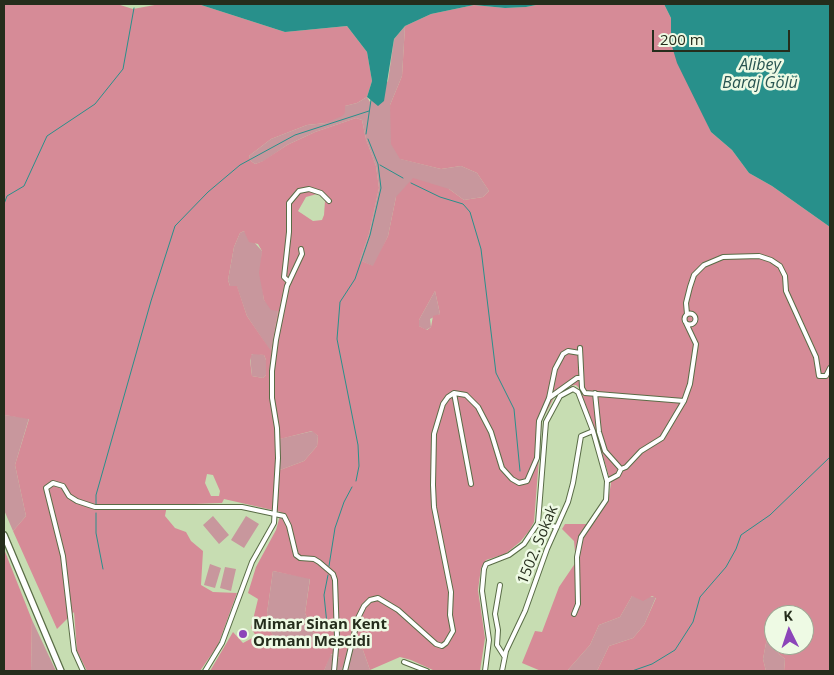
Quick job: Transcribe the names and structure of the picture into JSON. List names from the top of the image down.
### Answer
{
  "streets": {
    "street": ["1502. Sokak"]
  },
  "water": ["Alibey Baraj Gölü"],
  "places": ["Mimar Sinan Kent Ormanı Mescidi"],
  "scale_bar": "200 m",
  "north": "top"
}
